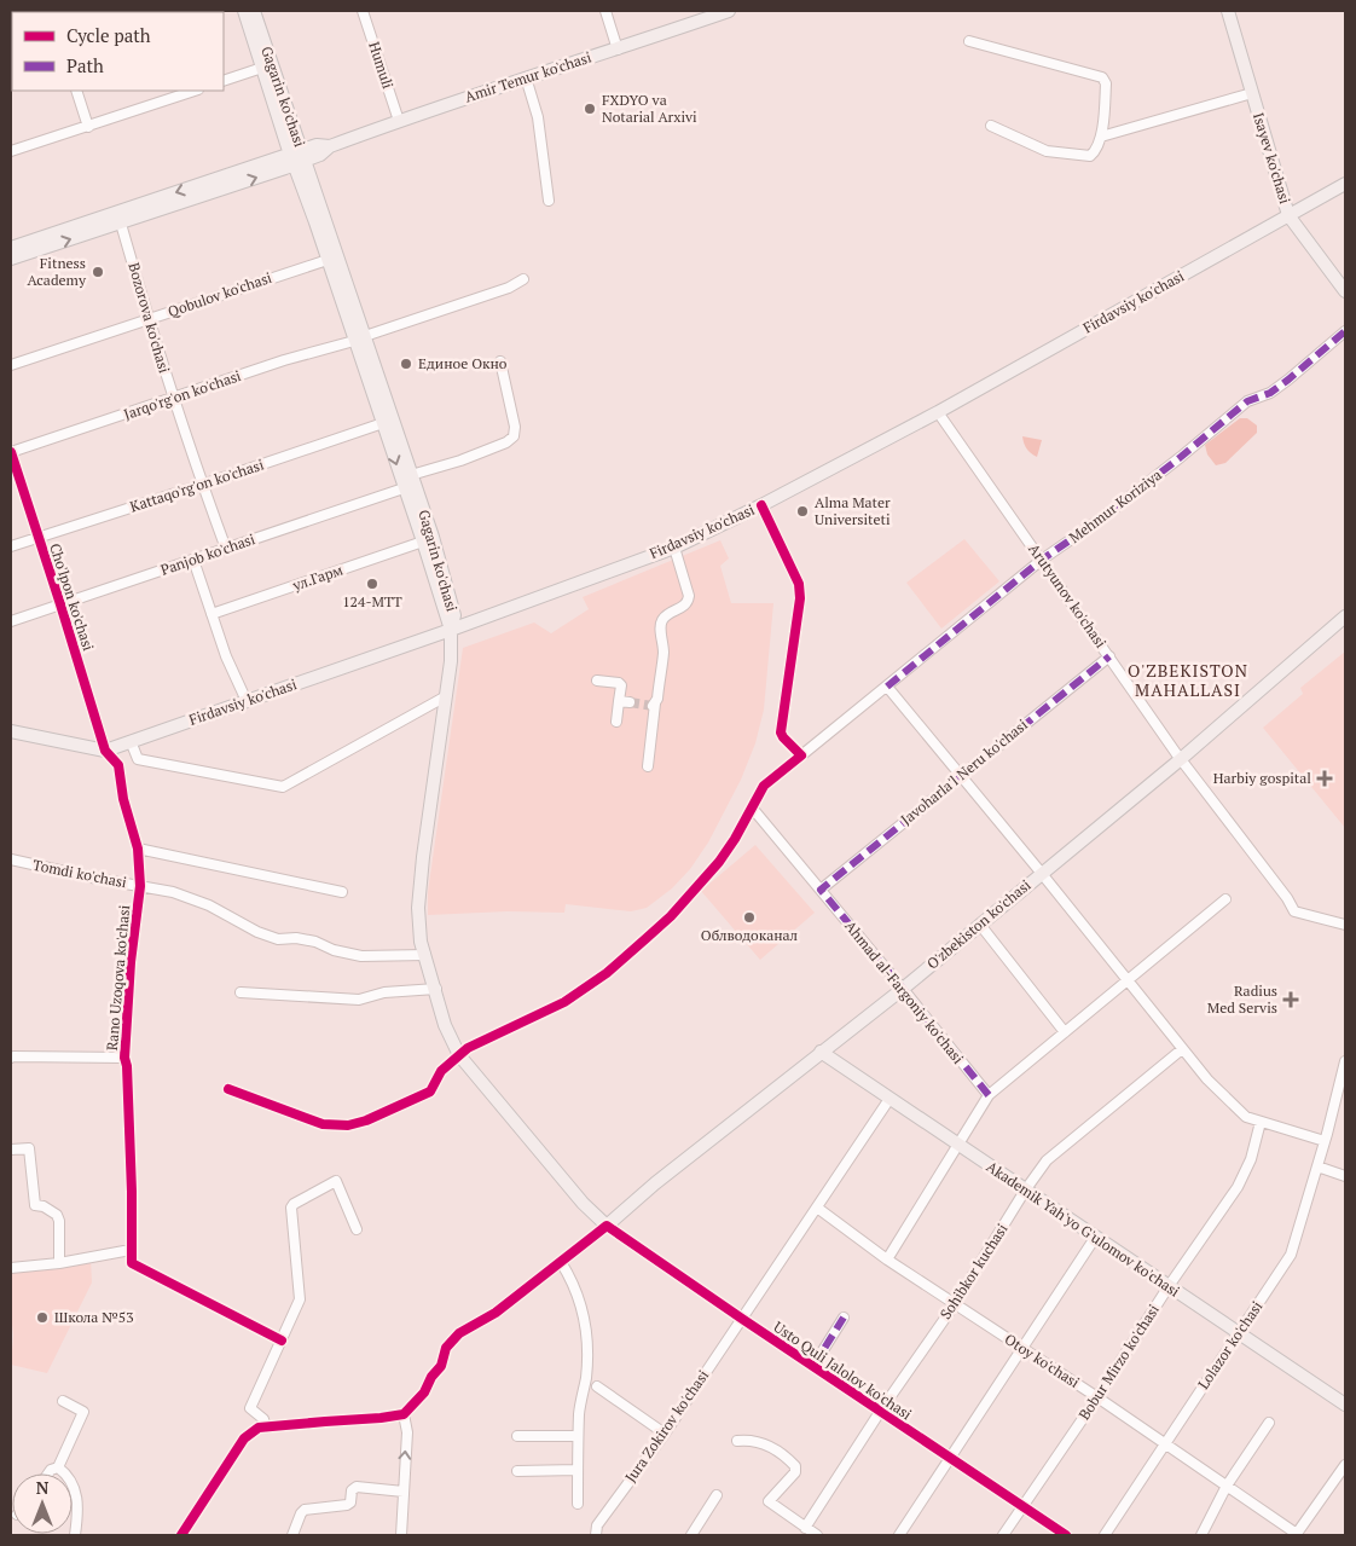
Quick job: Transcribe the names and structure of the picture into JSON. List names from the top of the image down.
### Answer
{
  "streets": {
    "main road": [
      "Amir Temur ko'chasi",
      "Gagarin ko'chasi",
      "Isayev ko'chasi",
      "Firdavsiy ko'chasi",
      "O'zbekiston ko'chasi",
      "Akademik Yah'yo G'ulomov ko'chasi"
    ],
    "street": [
      "Humuli",
      "Qobulov ko'chasi",
      "Bozorova ko'chasi",
      "Jarqo'rg'on ko'chasi",
      "Kattaqo'rg'on ko'chasi",
      "Mehmur Koriziya",
      "Panjob ko'chasi",
      "ул.Гарм",
      "Arutyunov ko'chasi",
      "Cho'lpon ko'chasi",
      "Javoharla'l Neru ko'chasi",
      "Tomdi ko'chasi",
      "Rano Uzoqova ko'chasi",
      "Ahmad al-Fargoniy ko'chasi",
      "Sohibkor kuchasi",
      "Lolazor ko'chasi",
      "Otoy ko'chasi",
      "Bobur Mirzo ko'chasi",
      "Usto Quli Jalolov ko'chasi",
      "Jura Zokirov ko'chasi"
    ]
  },
  "crossings": [
    ["Humuli", "Amir Temur ko'chasi"],
    ["Amir Temur ko'chasi", "Gagarin ko'chasi"],
    ["Amir Temur ko'chasi", "Bozorova ko'chasi"],
    ["Gagarin ko'chasi", "Qobulov ko'chasi"],
    ["Gagarin ko'chasi", "Firdavsiy ko'chasi"],
    ["Gagarin ko'chasi", "Jarqo'rg'on ko'chasi"],
    ["Gagarin ko'chasi", "Kattaqo'rg'on ko'chasi"],
    ["Gagarin ko'chasi", "Panjob ko'chasi"],
    ["Gagarin ko'chasi", "ул.Гарм"],
    ["Isayev ko'chasi", "Firdavsiy ko'chasi"],
    ["Qobulov ko'chasi", "Bozorova ko'chasi"],
    ["Firdavsiy ko'chasi", "Arutyunov ko'chasi"],
    ["Firdavsiy ko'chasi", "Cho'lpon ko'chasi"],
    ["Firdavsiy ko'chasi", "Rano Uzoqova ko'chasi"],
    ["Bozorova ko'chasi", "Jarqo'rg'on ko'chasi"],
    ["Bozorova ko'chasi", "Kattaqo'rg'on ko'chasi"],
    ["Bozorova ko'chasi", "Panjob ko'chasi"],
    ["Jarqo'rg'on ko'chasi", "Cho'lpon ko'chasi"],
    ["Kattaqo'rg'on ko'chasi", "Cho'lpon ko'chasi"],
    ["Mehmur Koriziya", "Arutyunov ko'chasi"],
    ["Mehmur Koriziya", "Ahmad al-Fargoniy ko'chasi"],
    ["Panjob ko'chasi", "Cho'lpon ko'chasi"],
    ["Arutyunov ko'chasi", "Javoharla'l Neru ko'chasi"],
    ["Arutyunov ko'chasi", "O'zbekiston ko'chasi"],
    ["Cho'lpon ko'chasi", "Rano Uzoqova ko'chasi"],
    ["Javoharla'l Neru ko'chasi", "Ahmad al-Fargoniy ko'chasi"],
    ["Tomdi ko'chasi", "Rano Uzoqova ko'chasi"],
    ["O'zbekiston ko'chasi", "Ahmad al-Fargoniy ko'chasi"],
    ["O'zbekiston ko'chasi", "Akademik Yah'yo G'ulomov ko'chasi"],
    ["O'zbekiston ko'chasi", "Usto Quli Jalolov ko'chasi"],
    ["Akademik Yah'yo G'ulomov ko'chasi", "Sohibkor kuchasi"],
    ["Akademik Yah'yo G'ulomov ko'chasi", "Lolazor ko'chasi"],
    ["Akademik Yah'yo G'ulomov ko'chasi", "Bobur Mirzo ko'chasi"],
    ["Akademik Yah'yo G'ulomov ko'chasi", "Jura Zokirov ko'chasi"],
    ["Sohibkor kuchasi", "Otoy ko'chasi"],
    ["Sohibkor kuchasi", "Usto Quli Jalolov ko'chasi"],
    ["Lolazor ko'chasi", "Otoy ko'chasi"],
    ["Otoy ko'chasi", "Bobur Mirzo ko'chasi"],
    ["Otoy ko'chasi", "Jura Zokirov ko'chasi"],
    ["Bobur Mirzo ko'chasi", "Usto Quli Jalolov ko'chasi"],
    ["Usto Quli Jalolov ko'chasi", "Jura Zokirov ko'chasi"]
  ],
  "districts": ["O'ZBEKISTON MAHALLASI"],
  "places": {
    "other": [
      "FXDYO va Notarial Arxivi",
      "Fitness Academy",
      "Единое Окно",
      "Alma Mater Universiteti",
      "124-MTT",
      "Облводоканал",
      "Школа №53"
    ],
    "health": ["Harbiy gospital", "Radius Med Servis"]
  },
  "legend": ["Cycle path", "Path"],
  "north": "top"
}
